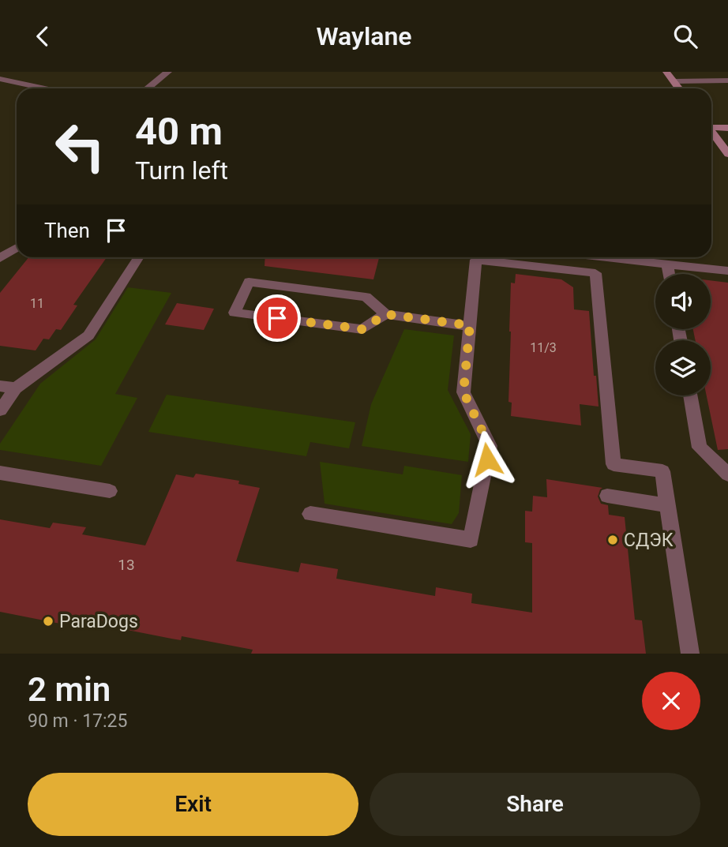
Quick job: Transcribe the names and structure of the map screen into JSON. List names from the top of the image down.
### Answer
{
  "places": ["СДЭК", "ParaDogs"],
  "house_numbers": ["11", "11/3", "13"],
  "page": {
    "header": "Waylane",
    "turn": ["40 m", "Turn left"],
    "then": "Then",
    "heading": ["2 min", "90 m · 17:25"],
    "buttons": ["Exit", "Share"]
  }
}
